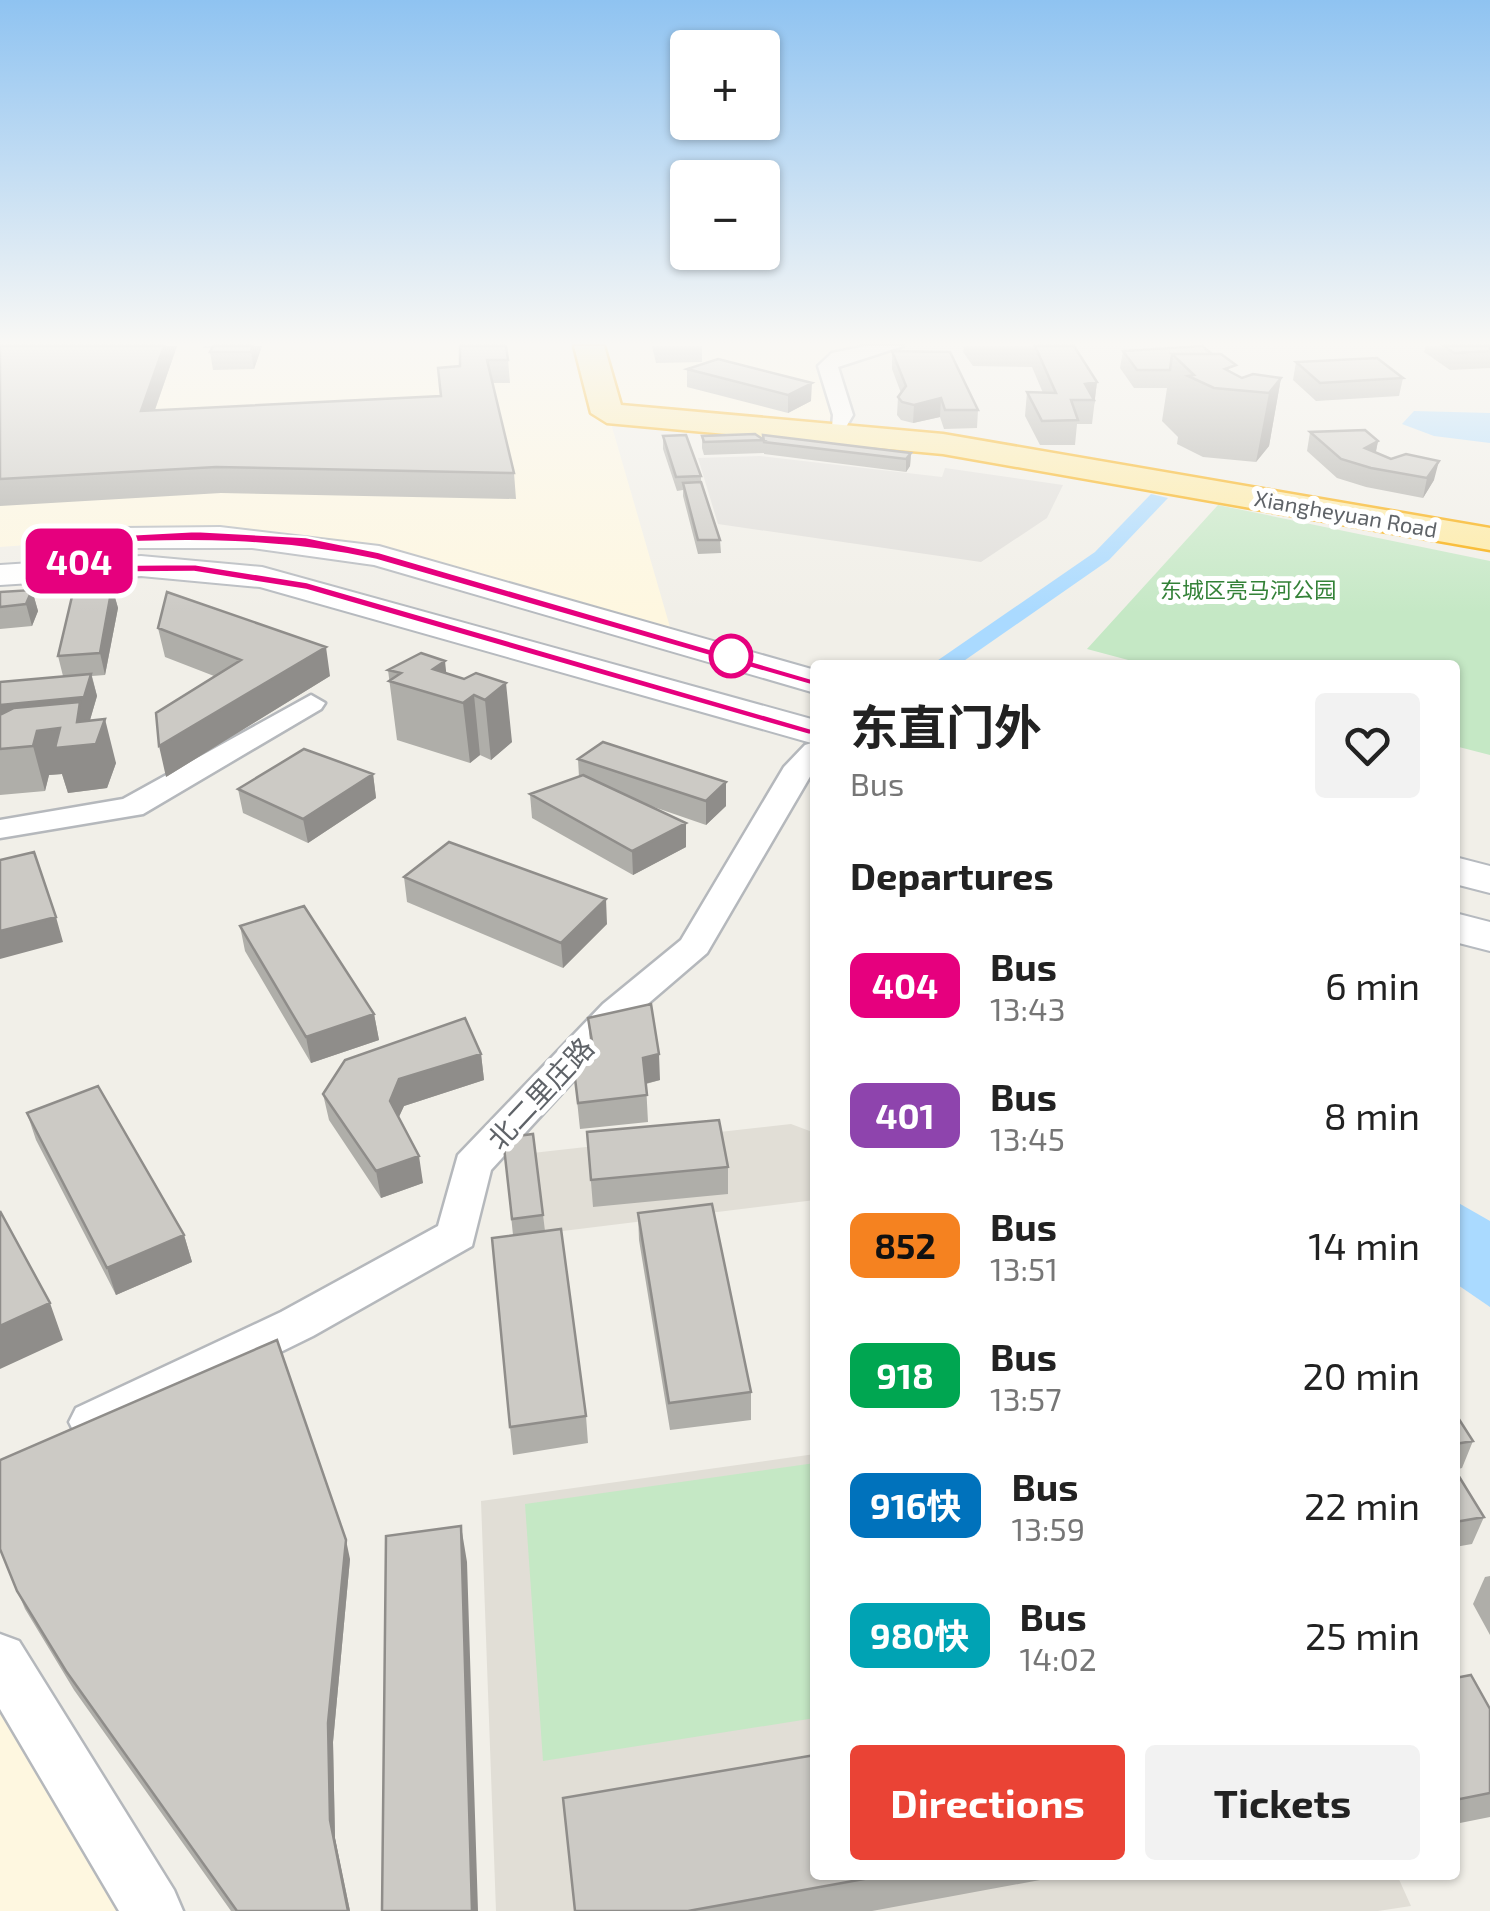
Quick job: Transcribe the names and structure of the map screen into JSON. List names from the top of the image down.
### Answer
{
  "streets": {
    "highway": ["Xiangheyuan Road"],
    "street": ["北二里庄路"]
  },
  "parks": ["东城区亮马河公园"],
  "lines": ["bus line 404"],
  "page": {
    "on_map": "404",
    "map_buttons": ["+", "−"],
    "heading": [
      ["东直门外", "Bus"],
      "Departures"
    ],
    "list": [
      {
        "mark": "404",
        "name": "Bus",
        "note": "13:43",
        "value": "6 min"
      },
      {
        "mark": "401",
        "name": "Bus",
        "note": "13:45",
        "value": "8 min"
      },
      {
        "mark": "852",
        "name": "Bus",
        "note": "13:51",
        "value": "14 min"
      },
      {
        "mark": "918",
        "name": "Bus",
        "note": "13:57",
        "value": "20 min"
      },
      {
        "mark": "916快",
        "name": "Bus",
        "note": "13:59",
        "value": "22 min"
      },
      {
        "mark": "980快",
        "name": "Bus",
        "note": "14:02",
        "value": "25 min"
      }
    ],
    "buttons": ["Directions", "Tickets"]
  }
}
